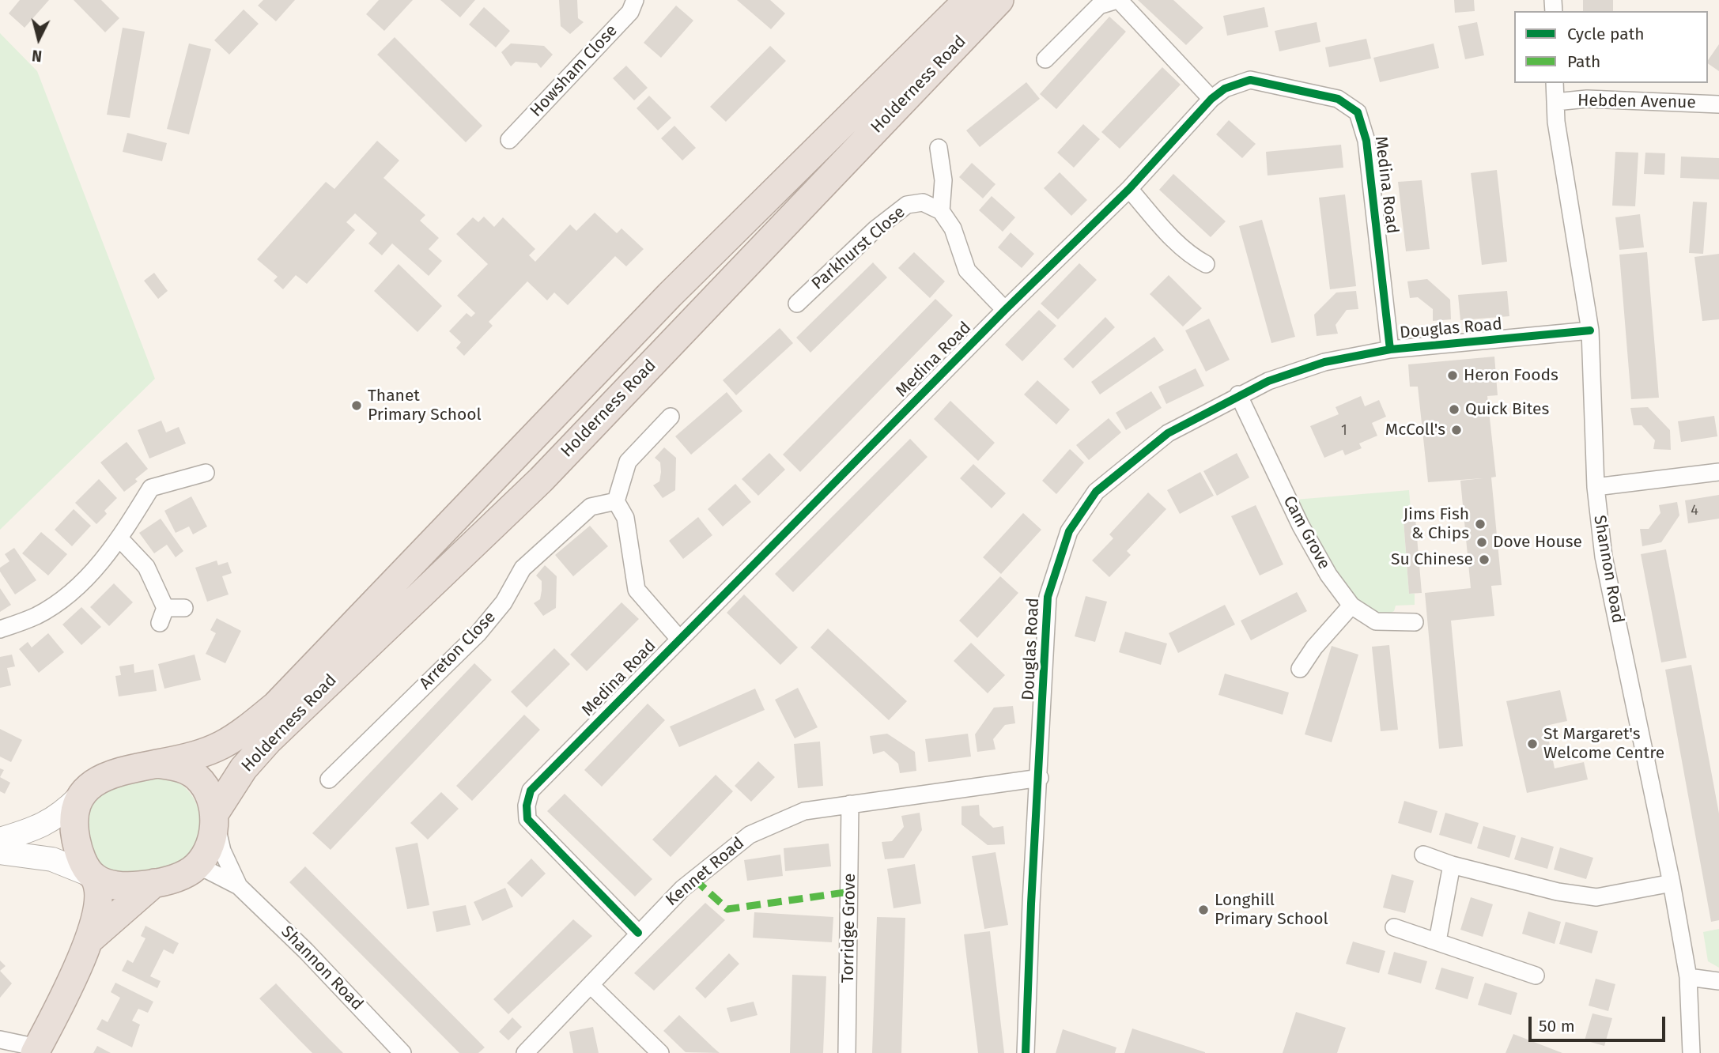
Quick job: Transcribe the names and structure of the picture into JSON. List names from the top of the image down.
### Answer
{
  "streets": {
    "highway": ["Holderness Road"],
    "street": [
      "Howsham Close",
      "Hebden Avenue",
      "Medina Road",
      "Parkhurst Close",
      "Douglas Road",
      "Cam Grove",
      "Shannon Road",
      "Arreton Close",
      "Kennet Road",
      "Torridge Grove"
    ]
  },
  "crossings": [
    ["Holderness Road", "Shannon Road"],
    ["Hebden Avenue", "Shannon Road"],
    ["Medina Road", "Douglas Road"],
    ["Medina Road", "Kennet Road"],
    ["Douglas Road", "Cam Grove"],
    ["Douglas Road", "Shannon Road"],
    ["Douglas Road", "Kennet Road"],
    ["Kennet Road", "Torridge Grove"]
  ],
  "places": [
    "Heron Foods",
    "Thanet Primary School",
    "Quick Bites",
    "McColl's",
    "Jims Fish & Chips",
    "Dove House",
    "Su Chinese",
    "St Margaret's Welcome Centre",
    "Longhill Primary School"
  ],
  "house_numbers": ["1", "4"],
  "legend": ["Cycle path", "Path"],
  "scale_bar": "50 m",
  "north": "bottom"
}
